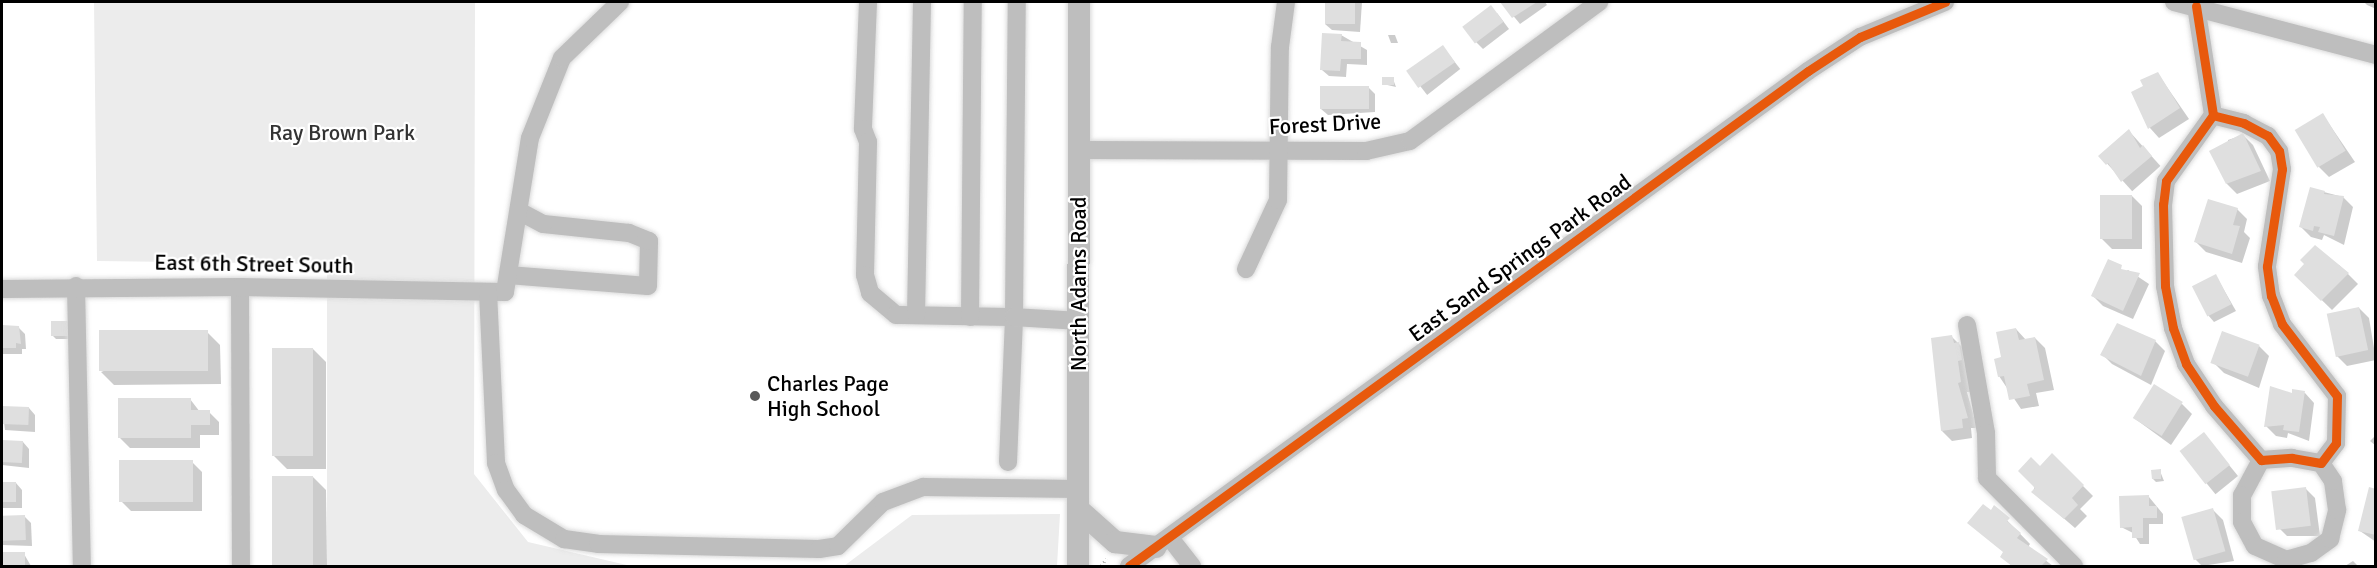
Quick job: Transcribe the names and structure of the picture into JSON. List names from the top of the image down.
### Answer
{
  "streets": {
    "main road": ["North Adams Road"],
    "street": ["Forest Drive", "East Sand Springs Park Road", "East 6th Street South"]
  },
  "crossings": [
    ["Forest Drive", "North Adams Road"]
  ],
  "parks": ["Ray Brown Park"],
  "places": ["Charles Page High School"]
}
